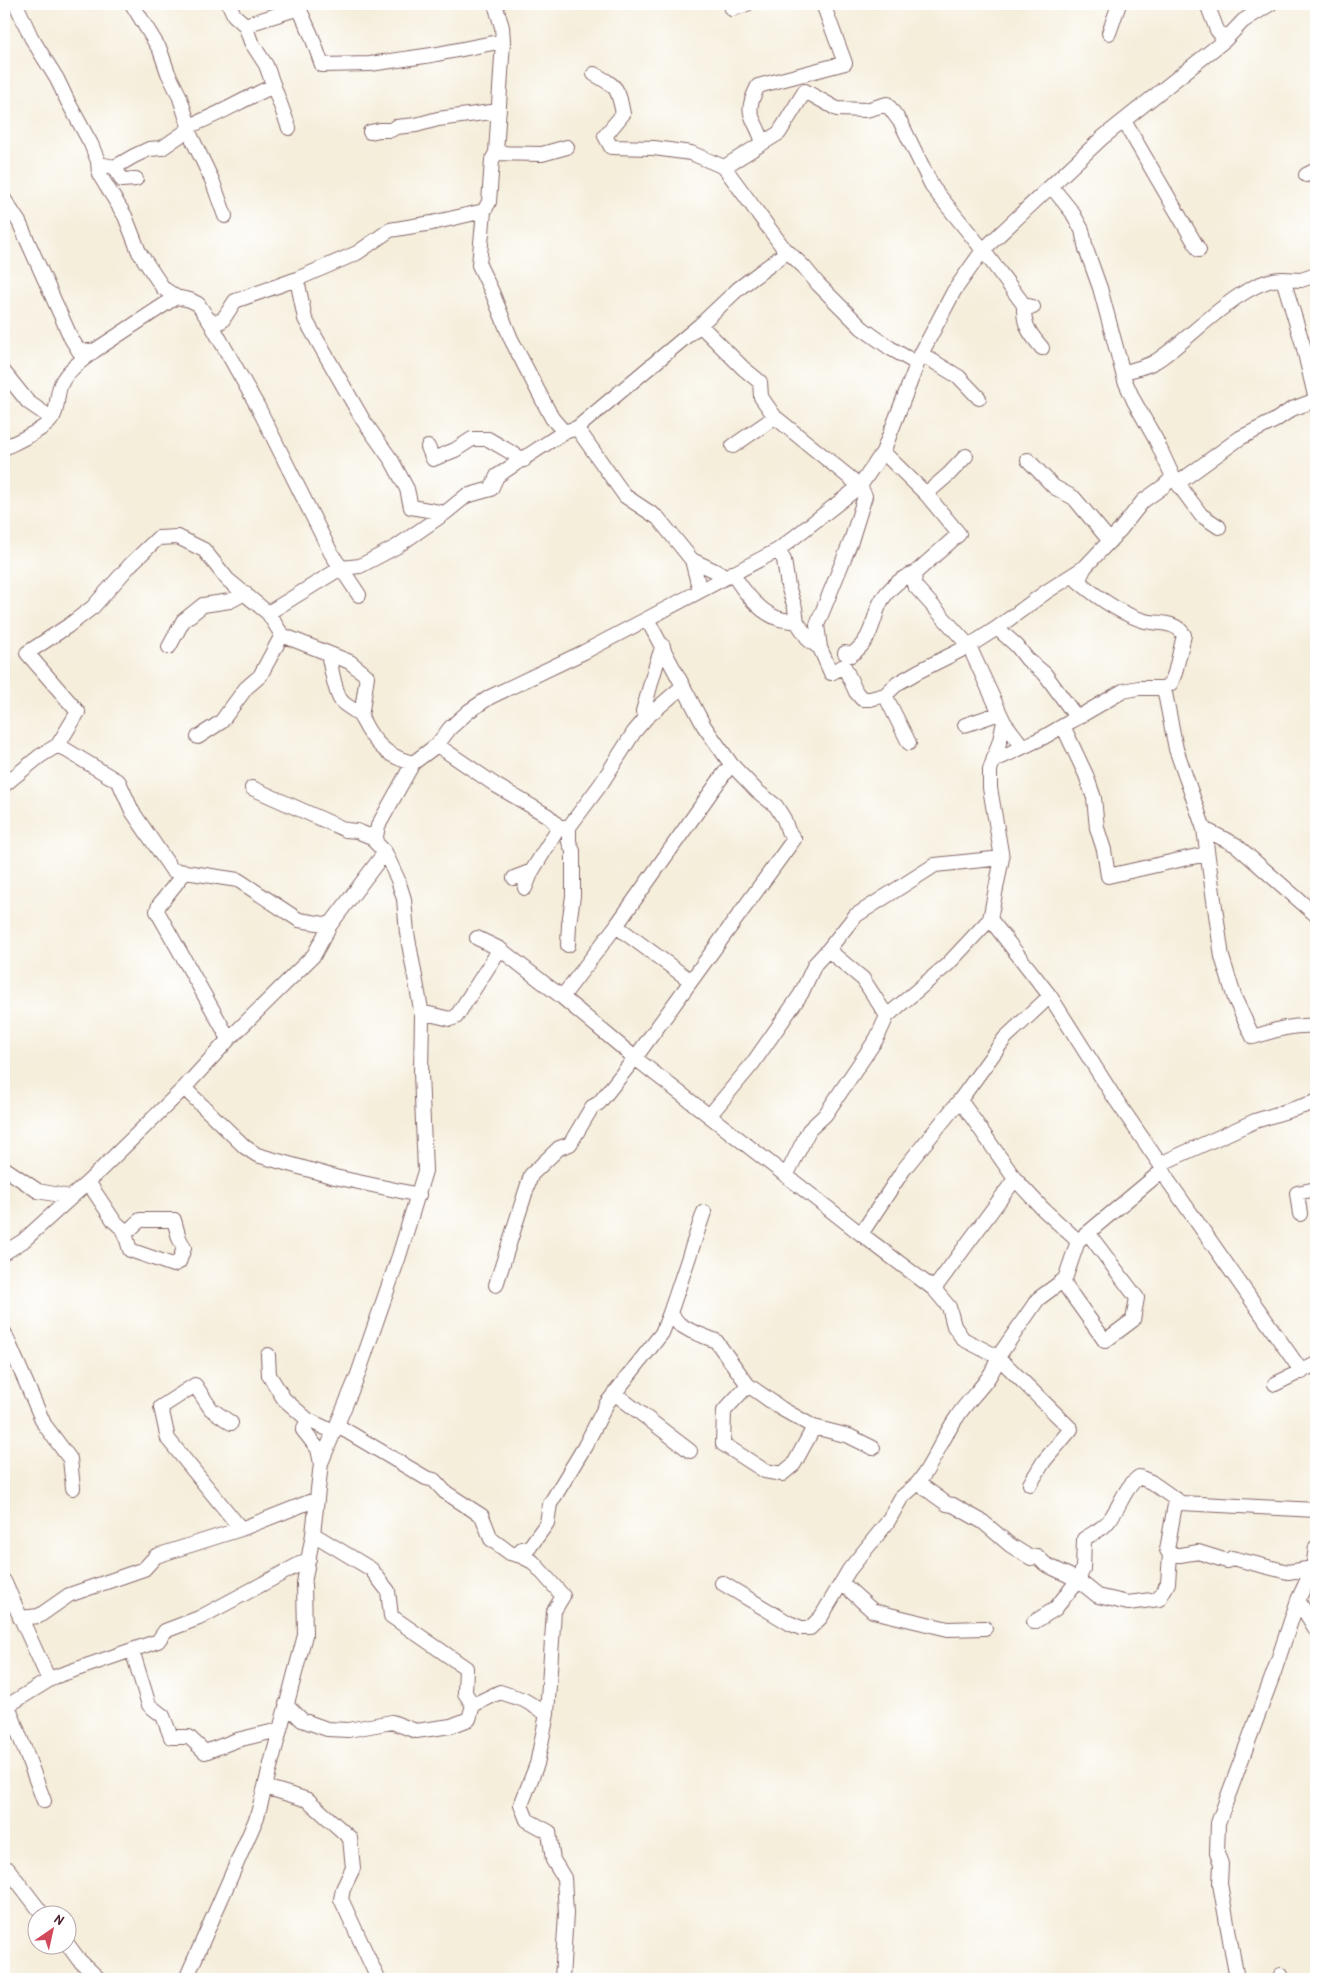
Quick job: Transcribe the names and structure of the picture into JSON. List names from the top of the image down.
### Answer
{
  "north": "top right"
}
